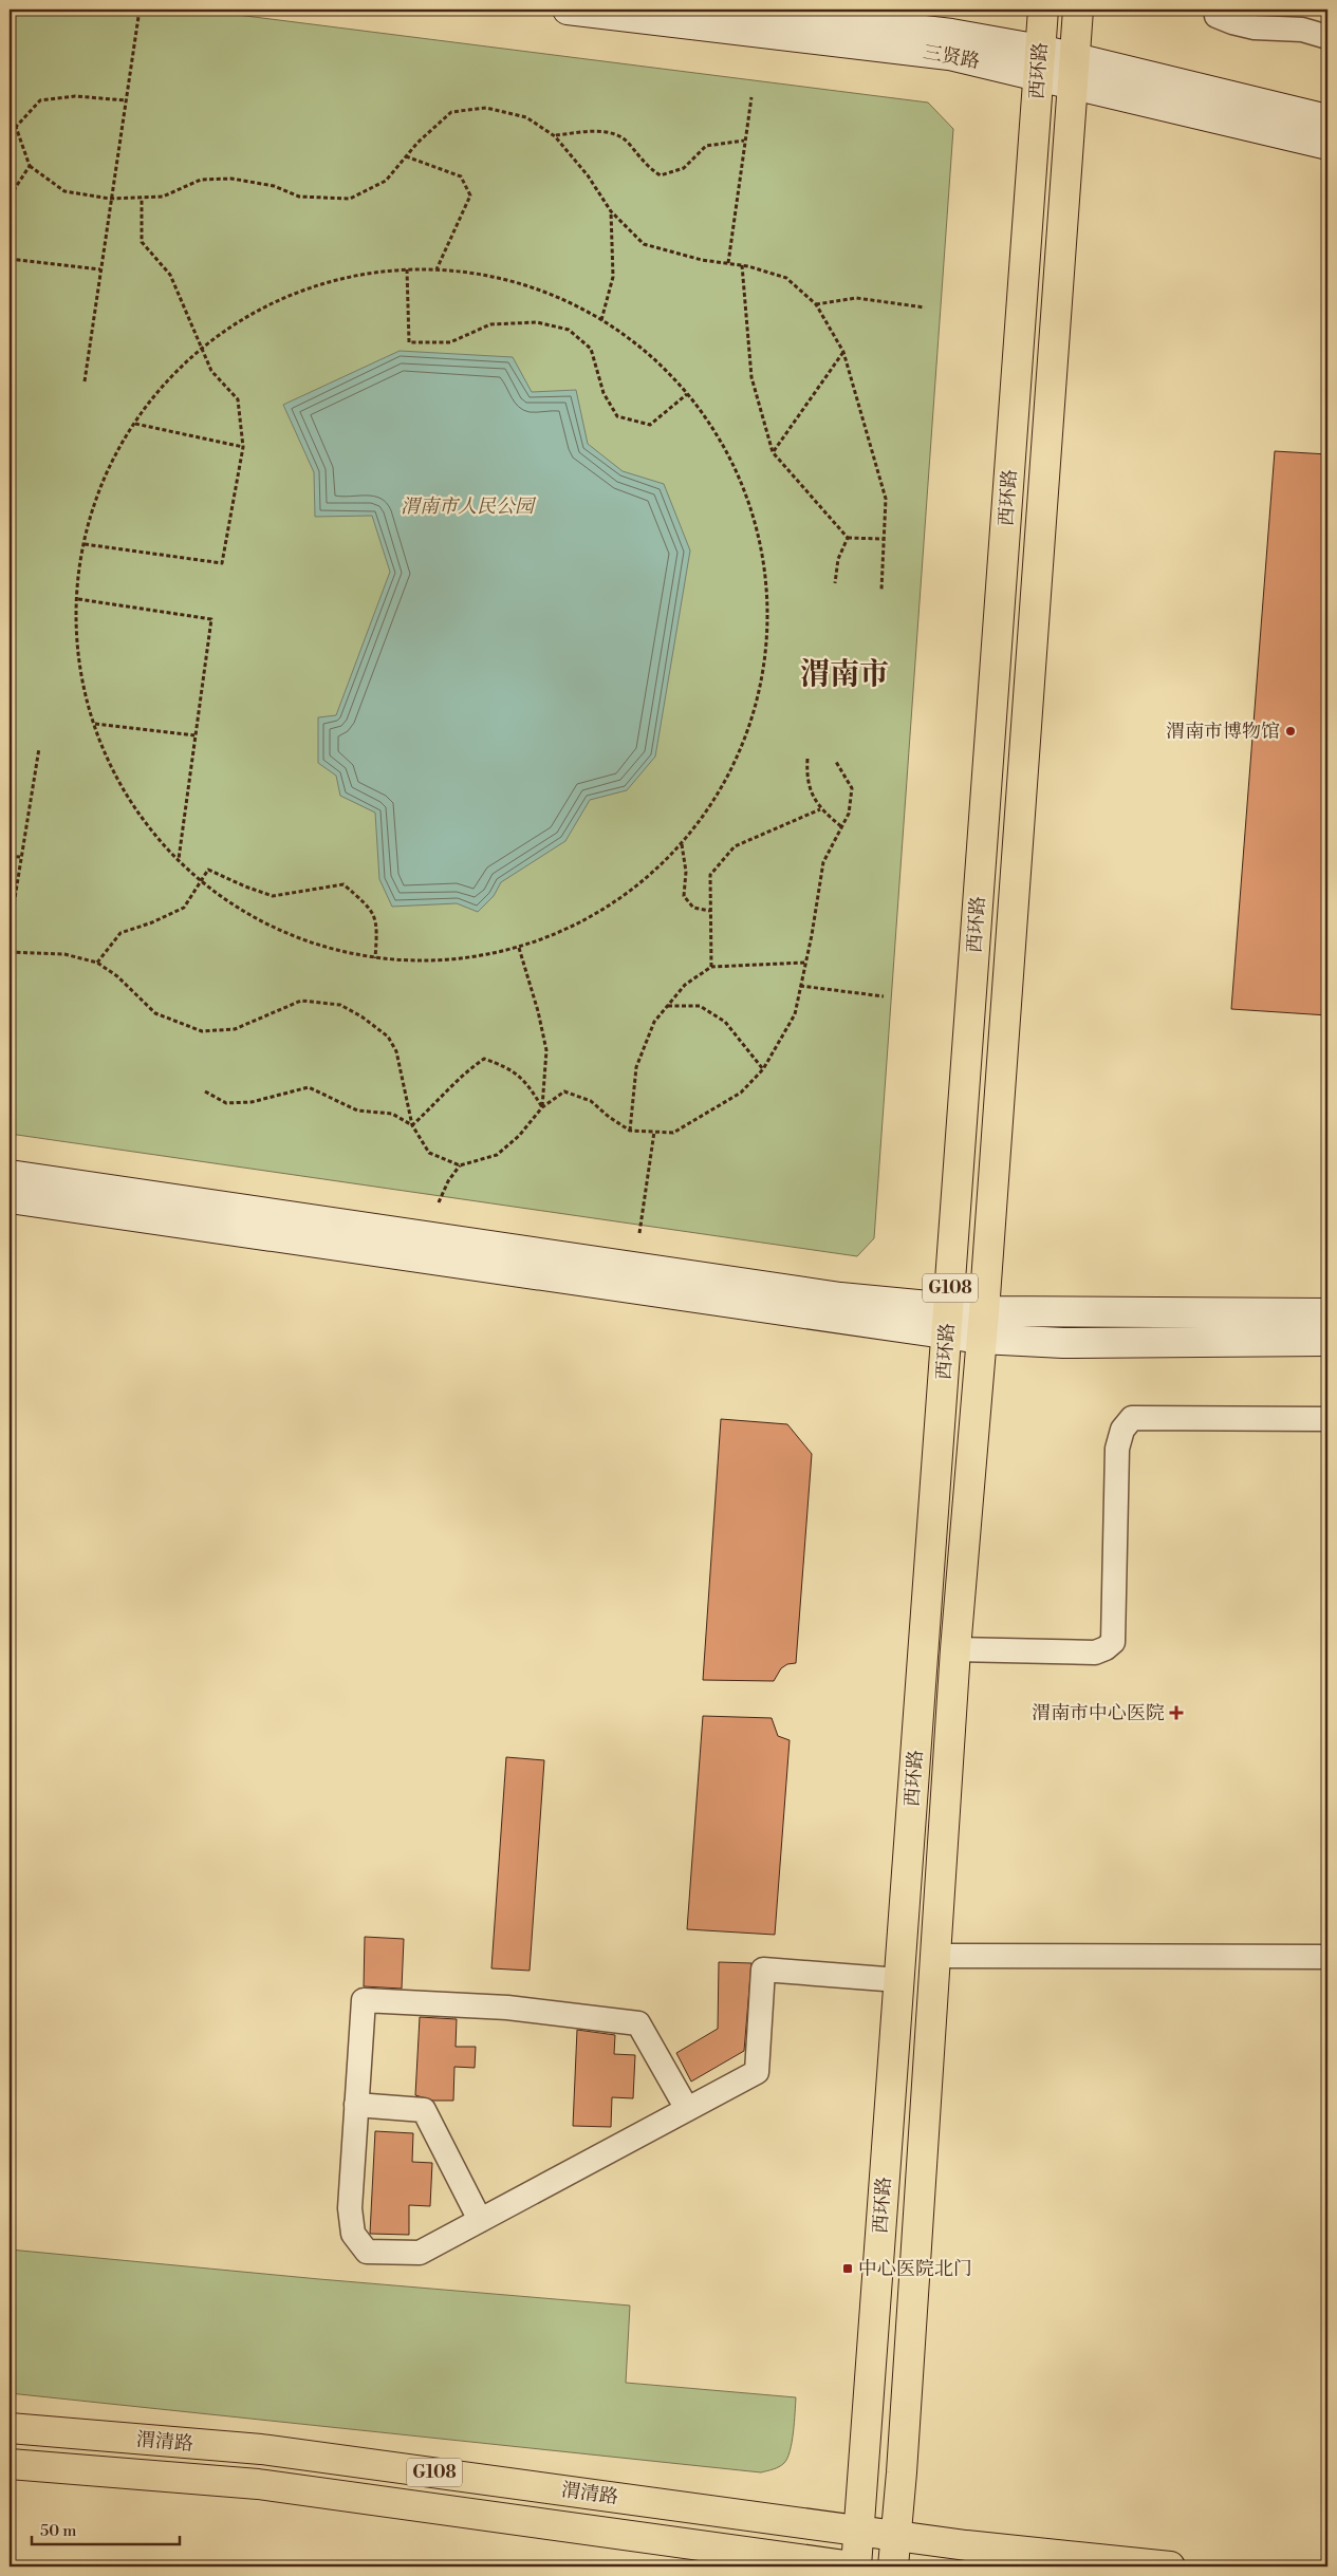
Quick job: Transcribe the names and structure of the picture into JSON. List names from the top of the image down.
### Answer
{
  "streets": {
    "main road": [
      "三贤路",
      "西环路",
      "G108",
      "渭清路"
    ]
  },
  "crossings": [
    ["三贤路", "西环路"],
    ["西环路", "渭清路"]
  ],
  "districts": ["渭南市"],
  "parks": ["渭南市人民公园"],
  "places": {
    "other": ["渭南市博物馆"],
    "health": ["渭南市中心医院"],
    "transit": ["中心医院北门"]
  },
  "scale_bar": "50 m"
}
